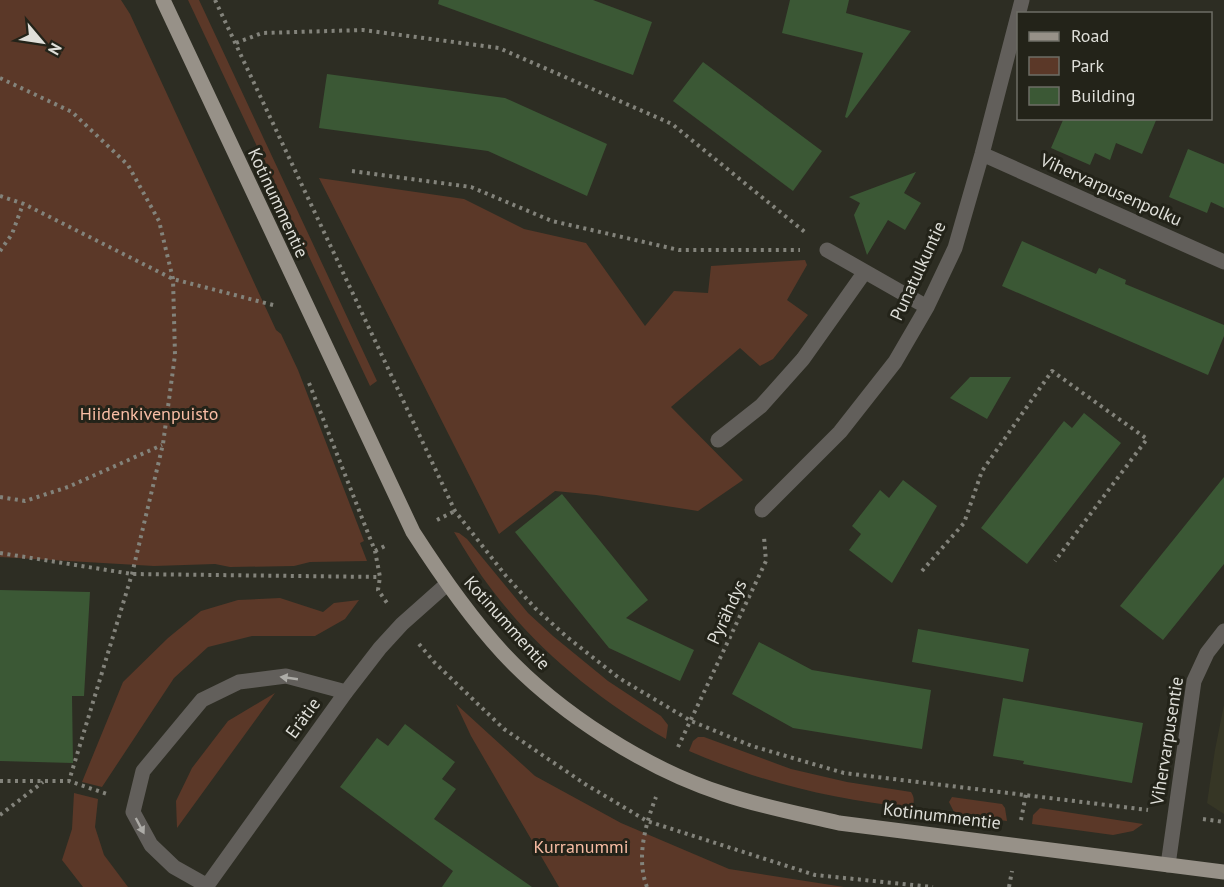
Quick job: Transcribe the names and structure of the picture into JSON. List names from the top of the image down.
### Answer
{
  "streets": {
    "main road": ["Kotinummentie"],
    "street": [
      "Vihervarpusenpolku",
      "Punatulkuntie",
      "Erätie",
      "Vihervarpusentie"
    ],
    "path": ["Pyrähdys"]
  },
  "crossings": [
    ["Vihervarpusenpolku", "Punatulkuntie"],
    ["Kotinummentie", "Erätie"],
    ["Kotinummentie", "Vihervarpusentie"],
    ["Punatulkuntie", "Pyrähdys"]
  ],
  "parks": ["Hiidenkivenpuisto", "Kurranummi"],
  "legend": ["Road", "Park", "Building"],
  "north": "bottom right"
}
